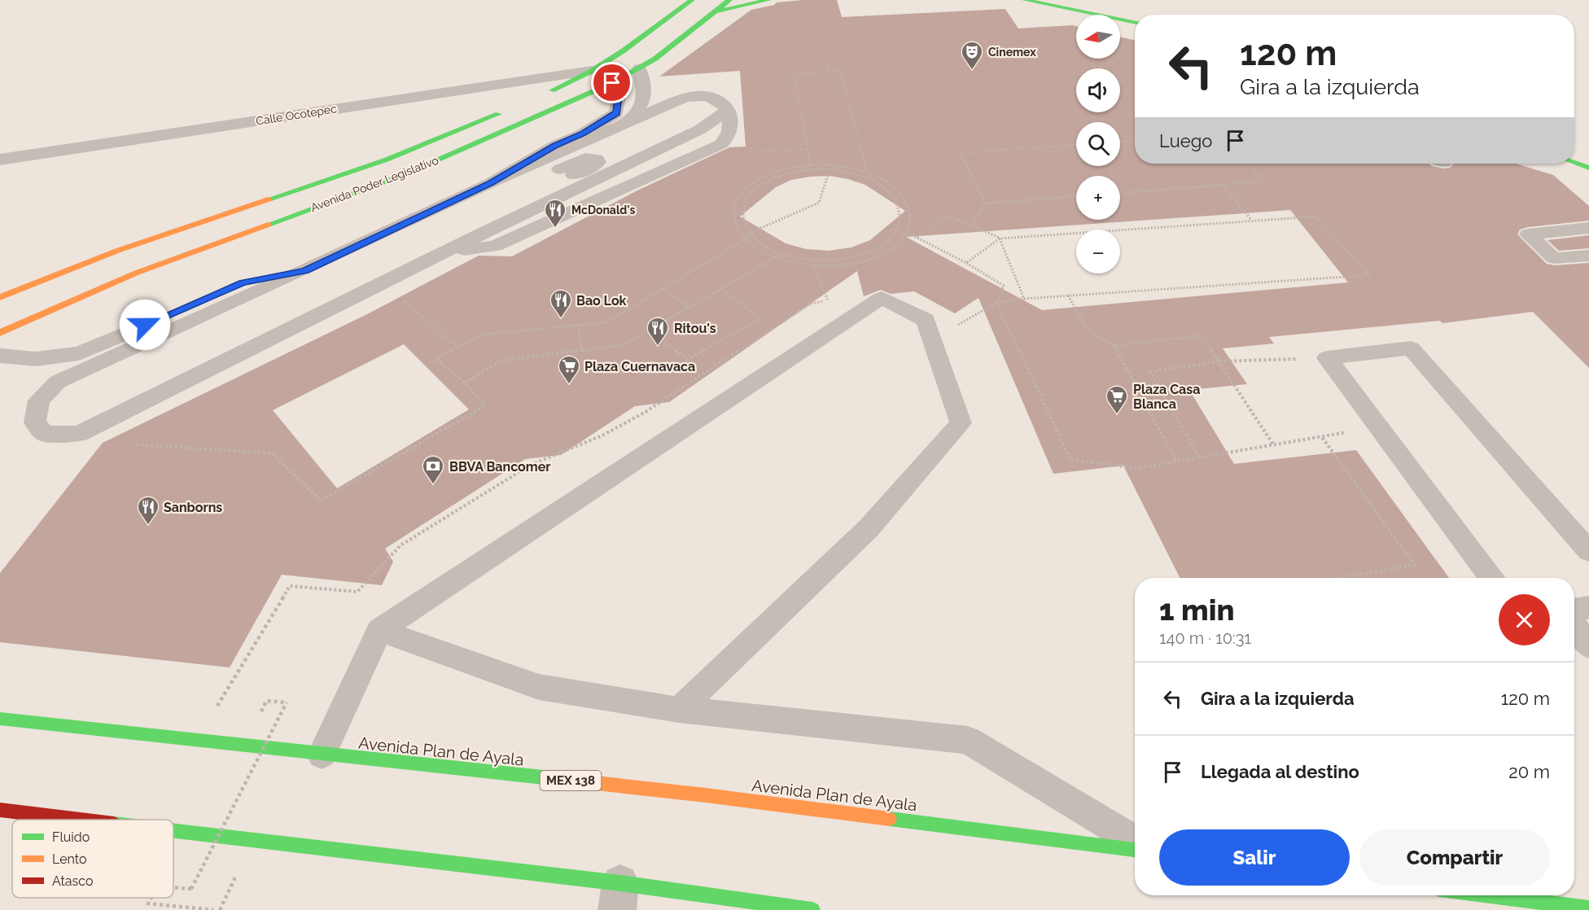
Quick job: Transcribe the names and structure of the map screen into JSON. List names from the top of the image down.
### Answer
{
  "streets": {
    "street": [
      "Calle Ocotepec",
      "Avenida Poder Legislativo",
      "Avenida Plan de Ayala",
      "MEX 138"
    ]
  },
  "places": {
    "theatre": ["Cinemex"],
    "restaurant": [
      "McDonald's",
      "Bao Lok",
      "Ritou's",
      "Sanborns"
    ],
    "supermarket": ["Plaza Cuernavaca", "Plaza Casa Blanca"],
    "bank": ["BBVA Bancomer"]
  },
  "legend": ["Fluido", "Lento", "Atasco"],
  "north": "left",
  "page": {
    "map_buttons": ["+", "−"],
    "turn": ["120 m", "Gira a la izquierda"],
    "then": "Luego",
    "heading": ["1 min", "140 m · 10:31"],
    "list": [
      {
        "name": "Gira a la izquierda",
        "value": "120 m"
      },
      {
        "name": "Llegada al destino",
        "value": "20 m"
      }
    ],
    "buttons": ["Salir", "Compartir"]
  }
}
